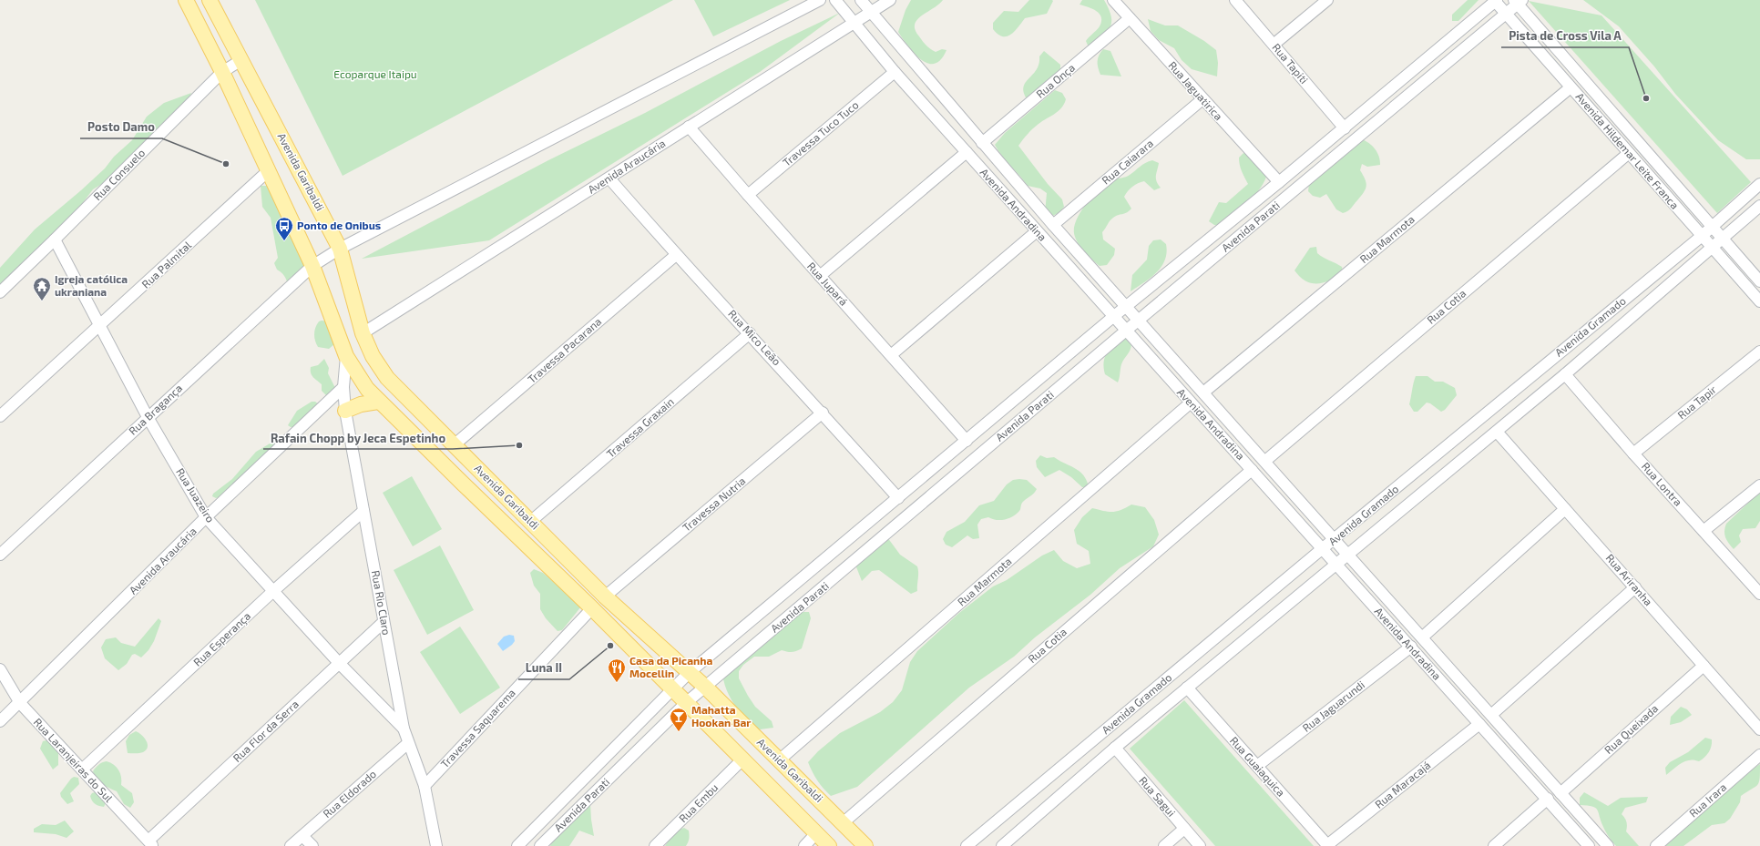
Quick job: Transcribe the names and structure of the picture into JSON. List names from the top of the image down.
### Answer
{
  "streets": {
    "main road": ["Avenida Garibaldi"],
    "street": [
      "Rua Tapiti",
      "Rua Onça",
      "Rua Jaguatirica",
      "Travessa Tuco Tuco",
      "Avenida Hildemar Leite Franca",
      "Rua Caiarara",
      "Avenida Araucária",
      "Rua Consuelo",
      "Avenida Andradina",
      "Avenida Parati",
      "Rua Marmota",
      "Rua Palmital",
      "Rua Jupará",
      "Rua Cotia",
      "Avenida Gramado",
      "Rua Mico Leão",
      "Travessa Pacarana",
      "Rua Tapir",
      "Rua Bragança",
      "Travessa Graxain",
      "Rua Lontra",
      "Rua Juazeiro",
      "Travessa Nutria",
      "Rua Ariranha",
      "Rua Rio Claro",
      "Rua Esperança",
      "Rua Jaguarundi",
      "Travessa Saquarema",
      "Rua Queixada",
      "Rua Flor da Serra",
      "Rua Laranjeiras do Sul",
      "Rua Guaiaquica",
      "Rua Maracajá",
      "Rua Eldorado",
      "Rua Sagui",
      "Rua Irara",
      "Rua Embu"
    ]
  },
  "crossings": [
    ["Rua Tapiti", "Avenida Parati"],
    ["Rua Onça", "Rua Jaguatirica"],
    ["Rua Onça", "Avenida Andradina"],
    ["Rua Jaguatirica", "Rua Caiarara"],
    ["Rua Jaguatirica", "Avenida Parati"],
    ["Travessa Tuco Tuco", "Avenida Andradina"],
    ["Travessa Tuco Tuco", "Rua Jupará"],
    ["Avenida Hildemar Leite Franca", "Avenida Parati"],
    ["Avenida Hildemar Leite Franca", "Rua Marmota"],
    ["Avenida Hildemar Leite Franca", "Rua Cotia"],
    ["Avenida Hildemar Leite Franca", "Avenida Gramado"],
    ["Rua Caiarara", "Avenida Andradina"],
    ["Avenida Araucária", "Avenida Garibaldi"],
    ["Avenida Araucária", "Avenida Andradina"],
    ["Avenida Araucária", "Rua Jupará"],
    ["Avenida Araucária", "Rua Mico Leão"],
    ["Avenida Araucária", "Rua Juazeiro"],
    ["Avenida Araucária", "Rua Rio Claro"],
    ["Avenida Araucária", "Rua Laranjeiras do Sul"],
    ["Avenida Garibaldi", "Rua Consuelo"],
    ["Avenida Garibaldi", "Avenida Parati"],
    ["Avenida Garibaldi", "Rua Marmota"],
    ["Avenida Garibaldi", "Rua Palmital"],
    ["Avenida Garibaldi", "Rua Cotia"],
    ["Avenida Garibaldi", "Travessa Pacarana"],
    ["Avenida Garibaldi", "Rua Bragança"],
    ["Avenida Garibaldi", "Travessa Graxain"],
    ["Avenida Garibaldi", "Travessa Nutria"],
    ["Avenida Garibaldi", "Rua Rio Claro"],
    ["Avenida Garibaldi", "Travessa Saquarema"],
    ["Avenida Garibaldi", "Rua Embu"],
    ["Rua Consuelo", "Rua Juazeiro"],
    ["Avenida Andradina", "Avenida Parati"],
    ["Avenida Andradina", "Rua Marmota"],
    ["Avenida Andradina", "Rua Cotia"],
    ["Avenida Andradina", "Avenida Gramado"],
    ["Avenida Andradina", "Rua Jaguarundi"],
    ["Avenida Andradina", "Rua Queixada"],
    ["Avenida Andradina", "Rua Maracajá"],
    ["Avenida Parati", "Rua Jupará"],
    ["Avenida Parati", "Rua Mico Leão"],
    ["Rua Palmital", "Rua Juazeiro"],
    ["Avenida Gramado", "Rua Lontra"],
    ["Avenida Gramado", "Rua Ariranha"],
    ["Avenida Gramado", "Rua Guaiaquica"],
    ["Avenida Gramado", "Rua Sagui"],
    ["Rua Mico Leão", "Travessa Pacarana"],
    ["Rua Mico Leão", "Travessa Graxain"],
    ["Rua Mico Leão", "Travessa Nutria"],
    ["Rua Tapir", "Rua Lontra"],
    ["Rua Bragança", "Rua Juazeiro"],
    ["Rua Juazeiro", "Rua Rio Claro"],
    ["Rua Juazeiro", "Rua Esperança"],
    ["Rua Juazeiro", "Rua Flor da Serra"],
    ["Rua Ariranha", "Rua Queixada"],
    ["Rua Rio Claro", "Rua Esperança"],
    ["Rua Rio Claro", "Travessa Saquarema"],
    ["Rua Rio Claro", "Rua Flor da Serra"],
    ["Rua Rio Claro", "Rua Eldorado"],
    ["Rua Esperança", "Rua Laranjeiras do Sul"],
    ["Rua Jaguarundi", "Rua Guaiaquica"],
    ["Rua Flor da Serra", "Rua Laranjeiras do Sul"],
    ["Rua Guaiaquica", "Rua Maracajá"]
  ],
  "parks": ["Ecoparque Itaipu"],
  "places": {
    "other": [
      "Pista de Cross Vila A",
      "Posto Damo",
      "Rafain Chopp by Jeca Espetinho",
      "Luna II"
    ],
    "bus stop": ["Ponto de Onibus"],
    "temple": ["Igreja católica ukraniana"],
    "restaurant": ["Casa da Picanha Mocellin"],
    "bar": ["Mahatta Hookan Bar"]
  }
}
